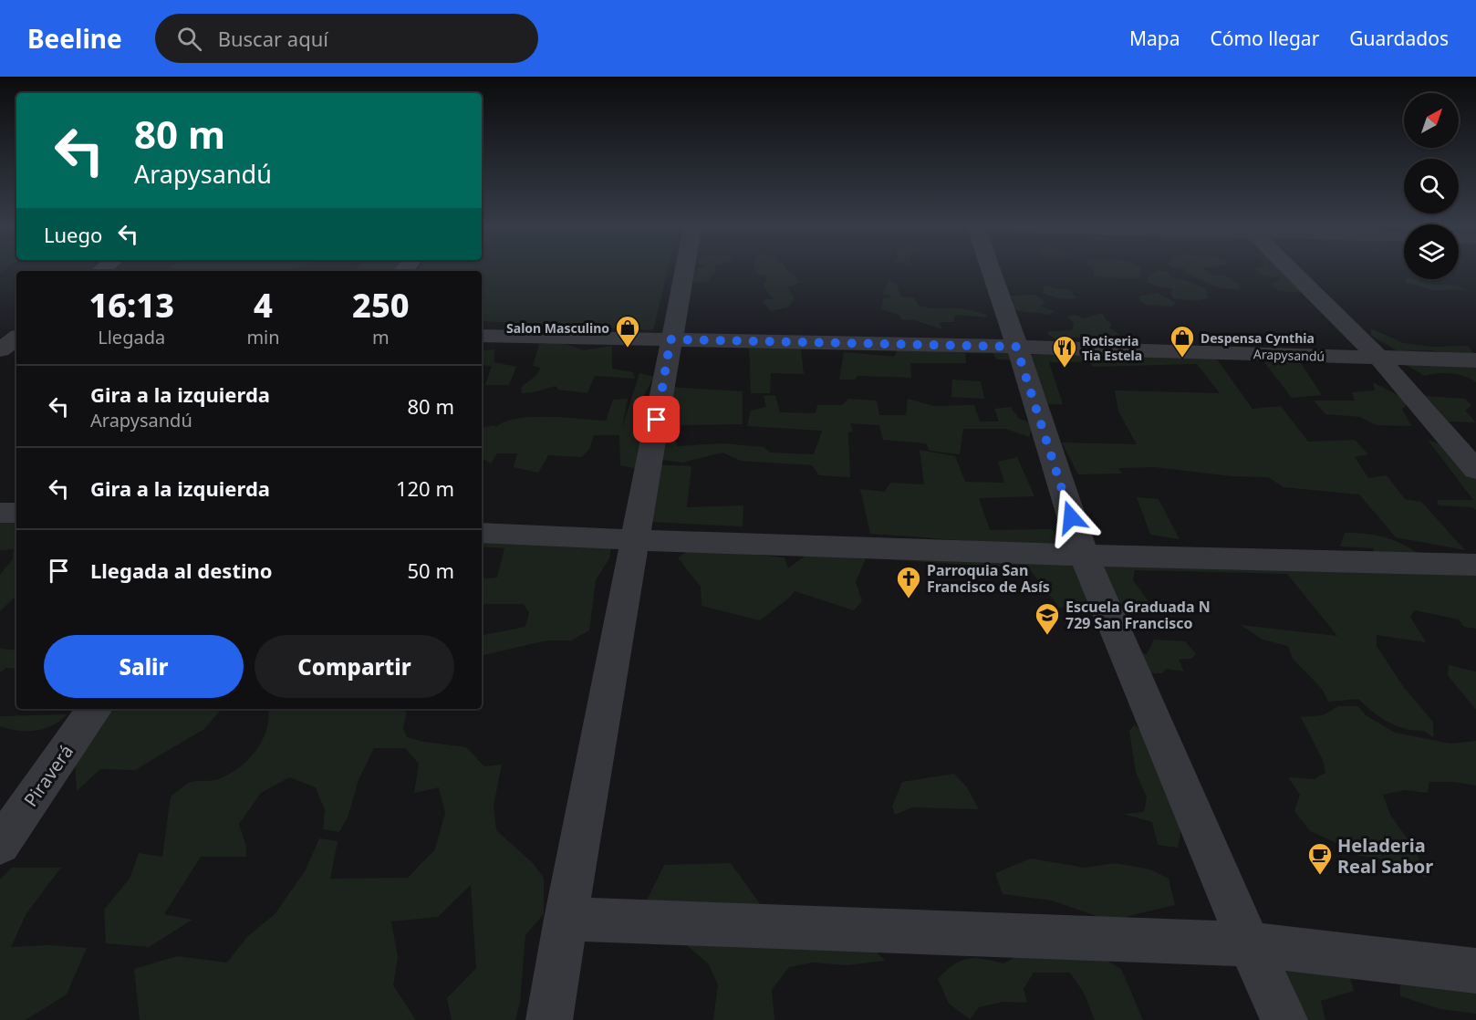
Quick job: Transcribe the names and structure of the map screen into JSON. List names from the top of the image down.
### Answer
{
  "streets": {
    "street": ["Arapysandú", "Piraverá"]
  },
  "places": {
    "shop": ["Salon Masculino", "Despensa Cynthia"],
    "restaurant": ["Rotiseria Tia Estela"],
    "church": ["Parroquia San Francisco de Asís"],
    "school or university": ["Escuela Graduada N 729 San Francisco"],
    "cafe": ["Heladeria Real Sabor"]
  },
  "north": "top right",
  "page": {
    "header": "Beeline",
    "search": "Buscar aquí",
    "nav": ["Mapa", "Cómo llegar", "Guardados"],
    "turn": ["80 m", "Arapysandú"],
    "then": "Luego",
    "eta": [
      "16:13",
      "Llegada",
      "4",
      "min",
      "250",
      "m"
    ],
    "list": [
      {
        "name": "Gira a la izquierda",
        "note": "Arapysandú",
        "value": "80 m"
      },
      {
        "name": "Gira a la izquierda",
        "value": "120 m"
      },
      {
        "name": "Llegada al destino",
        "value": "50 m"
      }
    ],
    "buttons": ["Salir", "Compartir"]
  }
}
